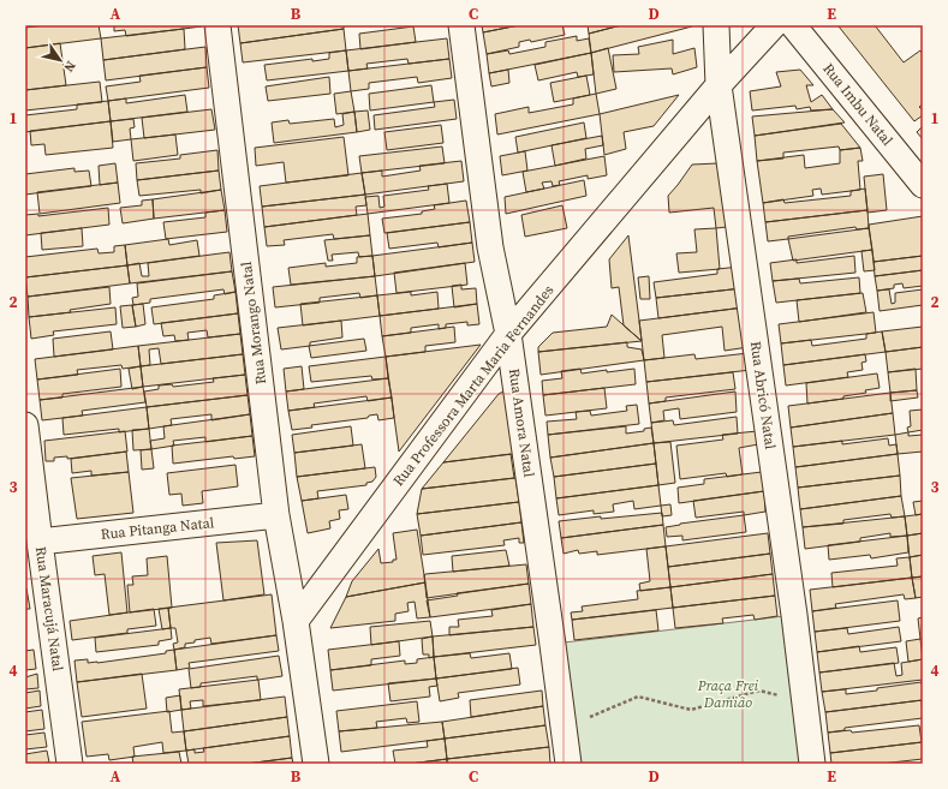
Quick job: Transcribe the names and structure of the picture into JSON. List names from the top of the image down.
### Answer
{
  "streets": {
    "street": [
      "Rua Imbu Natal",
      "Rua Morango Natal",
      "Rua Professora Marta Maria Fernandes",
      "Rua Abricó Natal",
      "Rua Amora Natal",
      "Rua Pitanga Natal",
      "Rua Maracujá Natal"
    ]
  },
  "crossings": [
    ["Rua Morango Natal", "Rua Professora Marta Maria Fernandes"],
    ["Rua Morango Natal", "Rua Pitanga Natal"],
    ["Rua Professora Marta Maria Fernandes", "Rua Abricó Natal"],
    ["Rua Professora Marta Maria Fernandes", "Rua Amora Natal"],
    ["Rua Pitanga Natal", "Rua Maracujá Natal"]
  ],
  "parks": ["Praça Frei Damião"],
  "north": "bottom right",
  "grid": {
    "columns": [
      "A",
      "B",
      "C",
      "D",
      "E"
    ],
    "rows": [
      "1",
      "2",
      "3",
      "4"
    ]
  }
}
